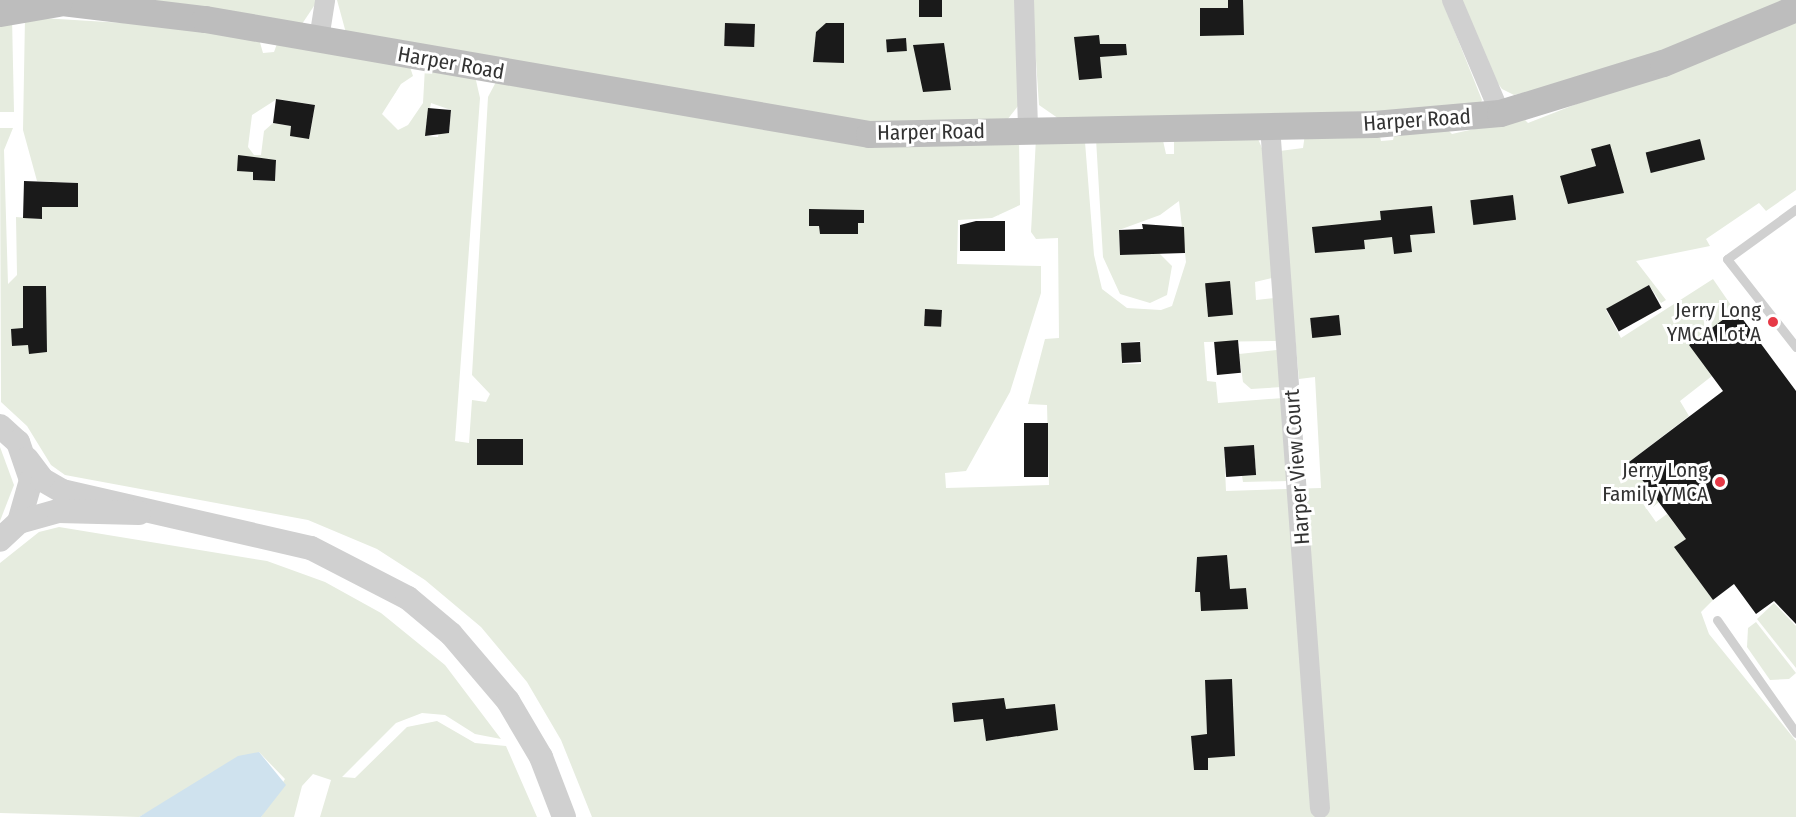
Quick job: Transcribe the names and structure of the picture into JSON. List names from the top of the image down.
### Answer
{
  "streets": {
    "main road": ["Harper Road"],
    "street": ["Harper View Court"]
  },
  "crossings": [
    ["Harper Road", "Harper View Court"]
  ],
  "places": ["Jerry Long YMCA Lot A", "Jerry Long Family YMCA"]
}
